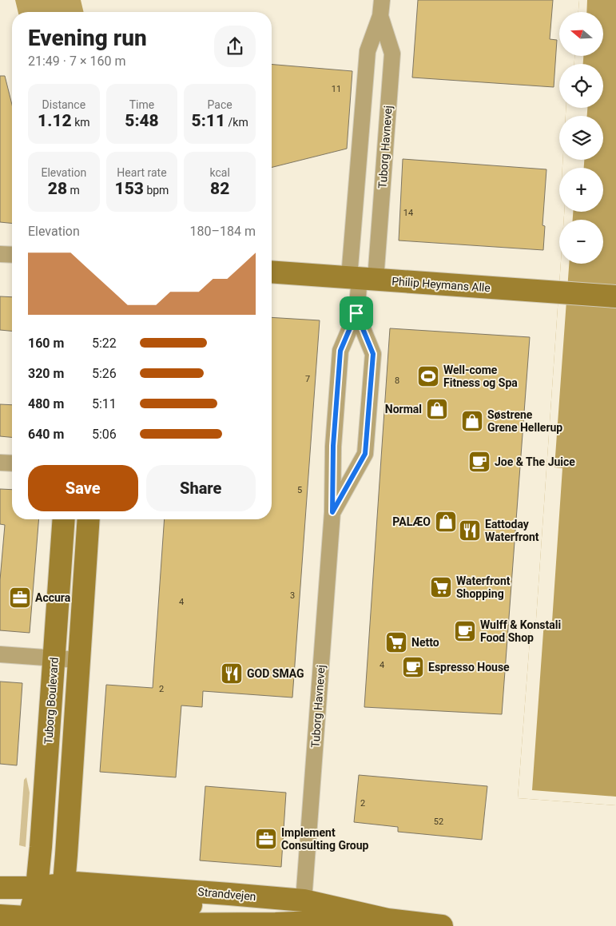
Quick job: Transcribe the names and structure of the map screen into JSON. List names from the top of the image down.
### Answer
{
  "streets": {
    "street": [
      "Tuborg Havnevej",
      "Philip Heymans Alle",
      "Tuborg Boulevard",
      "Strandvejen"
    ]
  },
  "crossings": [
    ["Tuborg Havnevej", "Philip Heymans Alle"],
    ["Tuborg Havnevej", "Strandvejen"]
  ],
  "places": {
    "sports": ["Well-come Fitness og Spa"],
    "shop": ["Normal", "Søstrene Grene Hellerup", "PALÆO"],
    "cafe": ["Joe & The Juice", "Wulff & Konstali Food Shop", "Espresso House"],
    "restaurant": ["Eattoday Waterfront", "GOD SMAG"],
    "supermarket": ["Waterfront Shopping", "Netto"],
    "office": ["Accura", "Implement Consulting Group"]
  },
  "house_numbers": [
    "11",
    "14",
    "7",
    "8",
    "5",
    "3",
    "4",
    "4",
    "2",
    "2",
    "52"
  ],
  "north": "left",
  "page": {
    "map_buttons": ["+", "−"],
    "heading": ["Evening run", "21:49 · 7 × 160 m"],
    "stats": [
      ["Distance", "1.12 km"],
      ["Time", "5:48"],
      ["Pace", "5:11 /km"],
      ["Elevation", "28 m"],
      ["Heart rate", "153 bpm"],
      ["kcal", "82"]
    ],
    "chart": ["Elevation", "180–184 m"],
    "list": [
      {
        "name": "160 m",
        "note": "5:22"
      },
      {
        "name": "320 m",
        "note": "5:26"
      },
      {
        "name": "480 m",
        "note": "5:11"
      },
      {
        "name": "640 m",
        "note": "5:06"
      }
    ],
    "buttons": ["Save", "Share"]
  }
}
